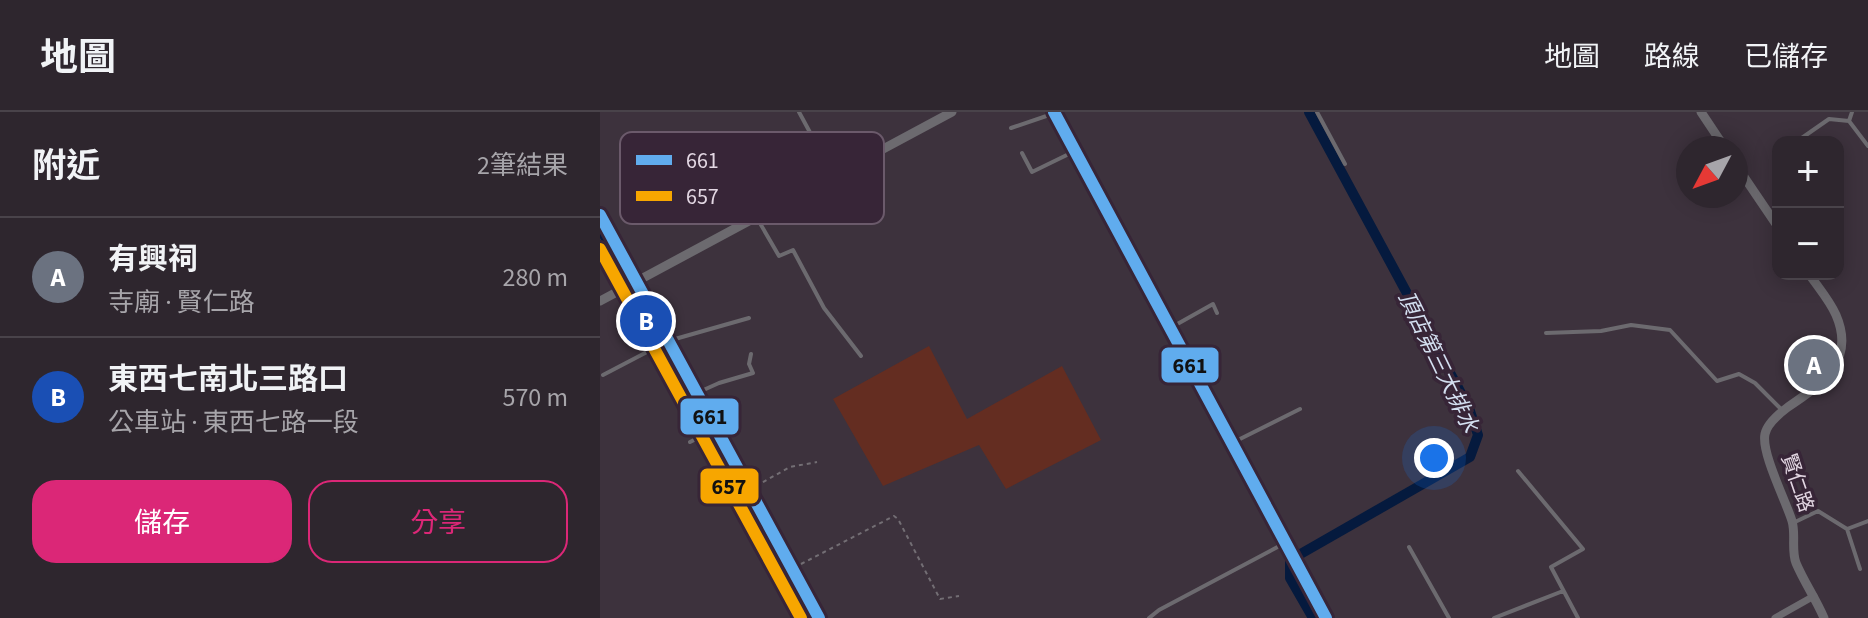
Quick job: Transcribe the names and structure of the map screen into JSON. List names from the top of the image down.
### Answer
{
  "streets": {
    "street": ["賢仁路"]
  },
  "water": ["頂店第三大排水"],
  "lines": ["transit line 661", "transit line 657"],
  "legend": ["661", "657"],
  "north": "bottom left",
  "page": {
    "header": "地圖",
    "nav": ["地圖", "路線", "已儲存"],
    "heading": ["附近", "2筆結果"],
    "map_buttons": ["+", "−"],
    "list": [
      {
        "mark": "A",
        "name": "有興祠",
        "note": "寺廟 · 賢仁路",
        "value": "280 m"
      },
      {
        "mark": "B",
        "name": "東西七南北三路口",
        "note": "公車站 · 東西七路一段",
        "value": "570 m"
      }
    ],
    "pins": ["B", "A"],
    "buttons": ["儲存", "分享"]
  }
}
